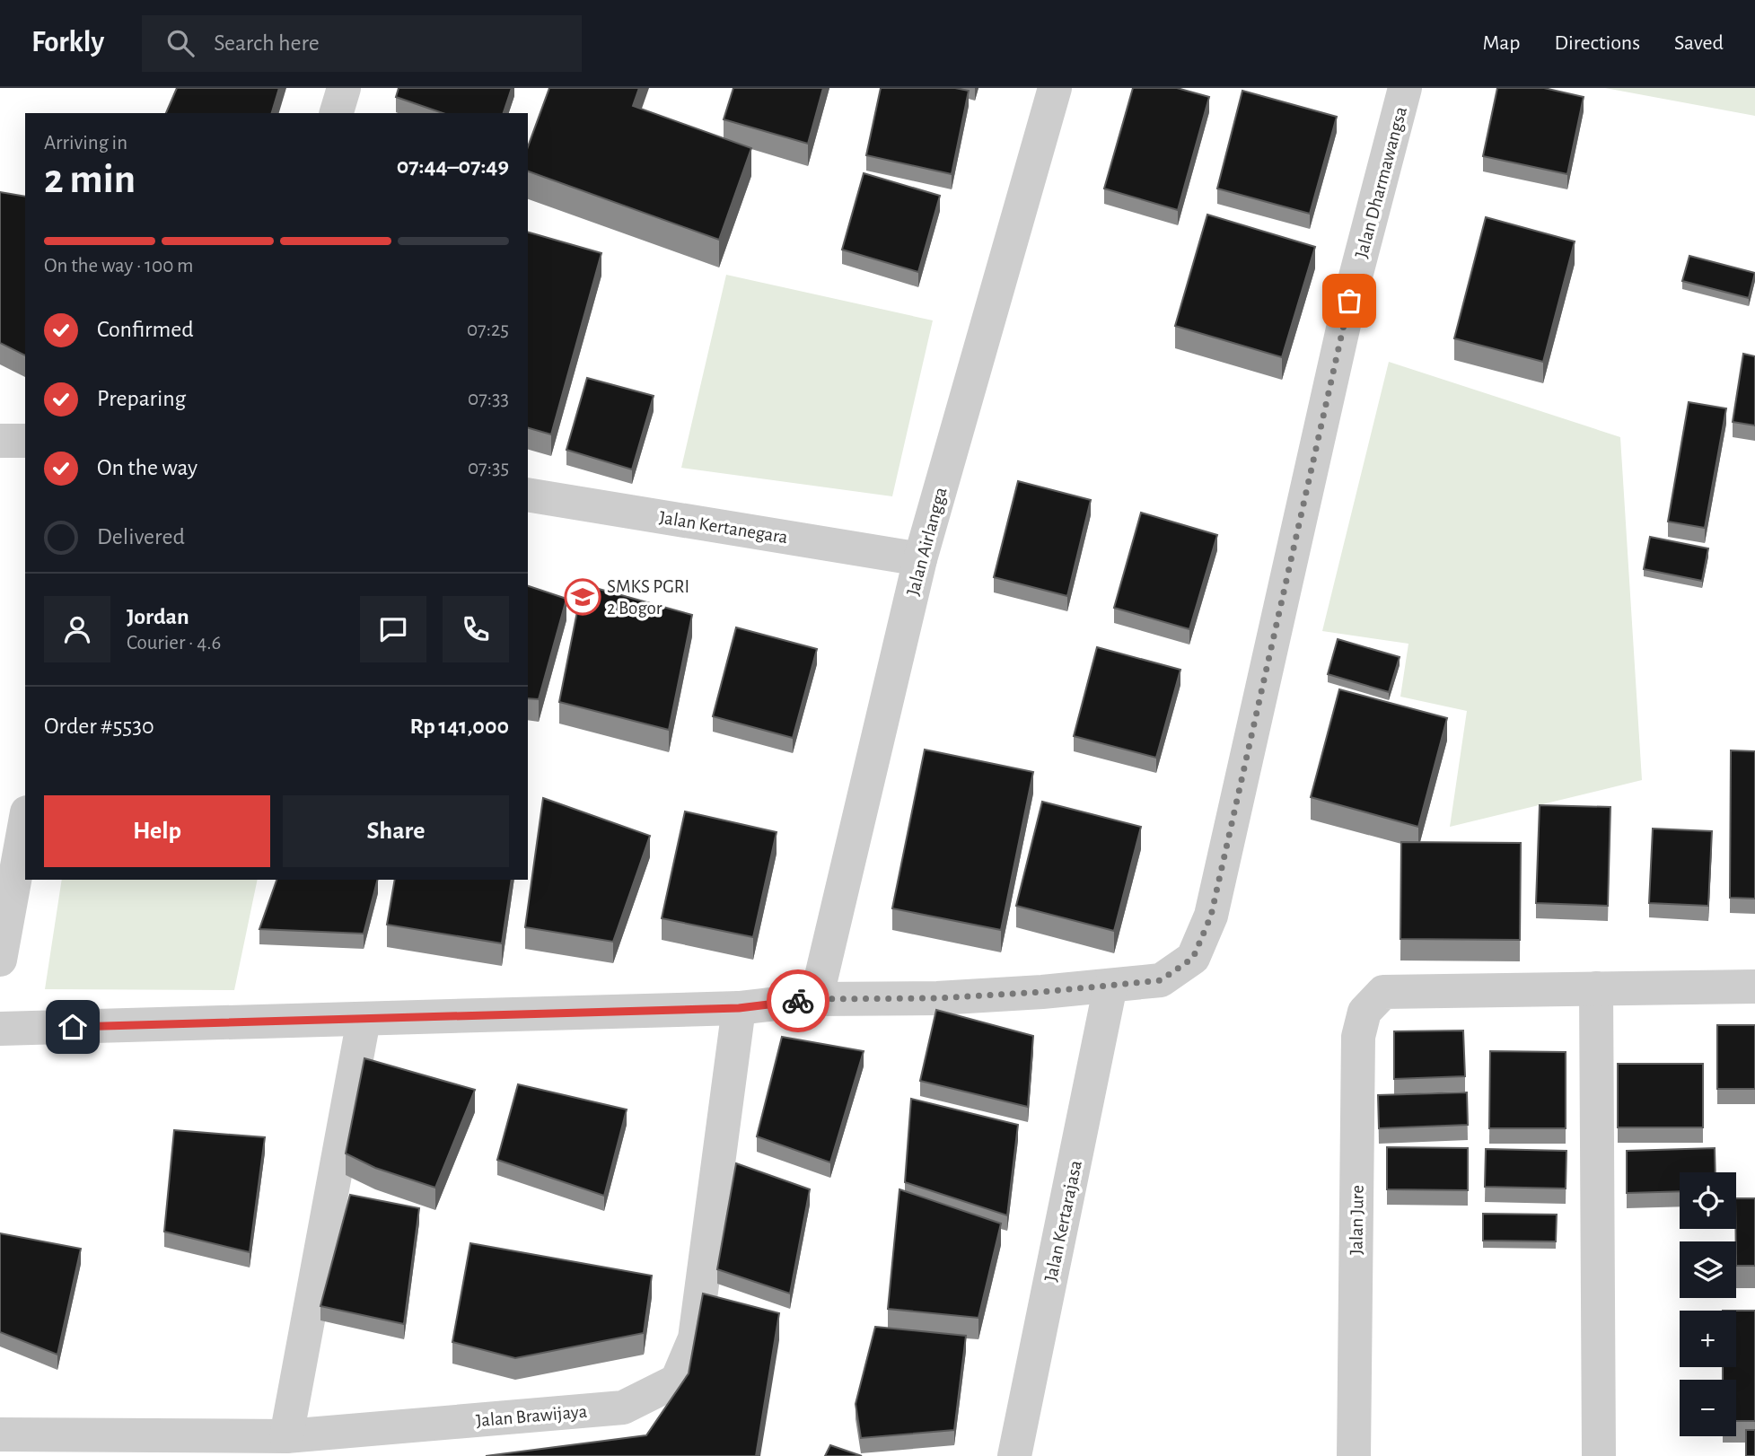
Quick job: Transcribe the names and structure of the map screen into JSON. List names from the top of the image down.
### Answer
{
  "streets": {
    "street": [
      "Jalan Dharmawangsa",
      "Jalan Kertanegara",
      "Jalan Airlangga",
      "Jalan Jure",
      "Jalan Kertarajasa",
      "Jalan Brawijaya"
    ]
  },
  "crossings": [
    ["Jalan Dharmawangsa", "Jalan Kertarajasa"],
    ["Jalan Kertanegara", "Jalan Airlangga"]
  ],
  "places": {
    "school or university": ["SMKS PGRI 2 Bogor"]
  },
  "page": {
    "header": "Forkly",
    "search": "Search here",
    "nav": ["Map", "Directions", "Saved"],
    "heading": ["2 min", "Arriving in", "07:44–07:49"],
    "panel": [
      "Jordan",
      "Courier · 4.6",
      "Order #5530",
      "Rp 141,000"
    ],
    "bar": "On the way · 100 m",
    "list": [
      ["Confirmed", "07:25"],
      ["Preparing", "07:33"],
      ["On the way", "07:35"],
      "Delivered"
    ],
    "buttons": ["Help", "Share"],
    "map_buttons": ["+", "−"]
  }
}
